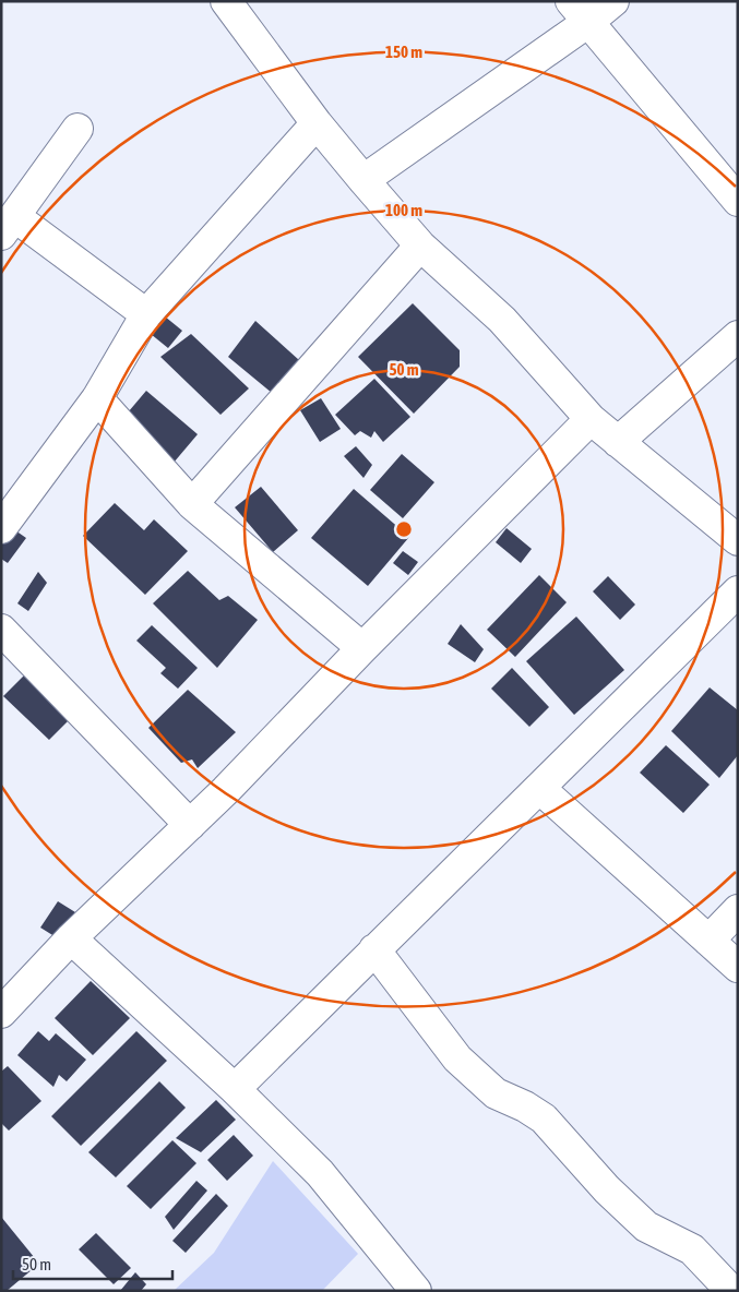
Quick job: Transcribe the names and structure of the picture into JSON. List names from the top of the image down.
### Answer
{
  "scale_bar": "50 m",
  "rings": ["150 m", "100 m", "50 m"]
}
